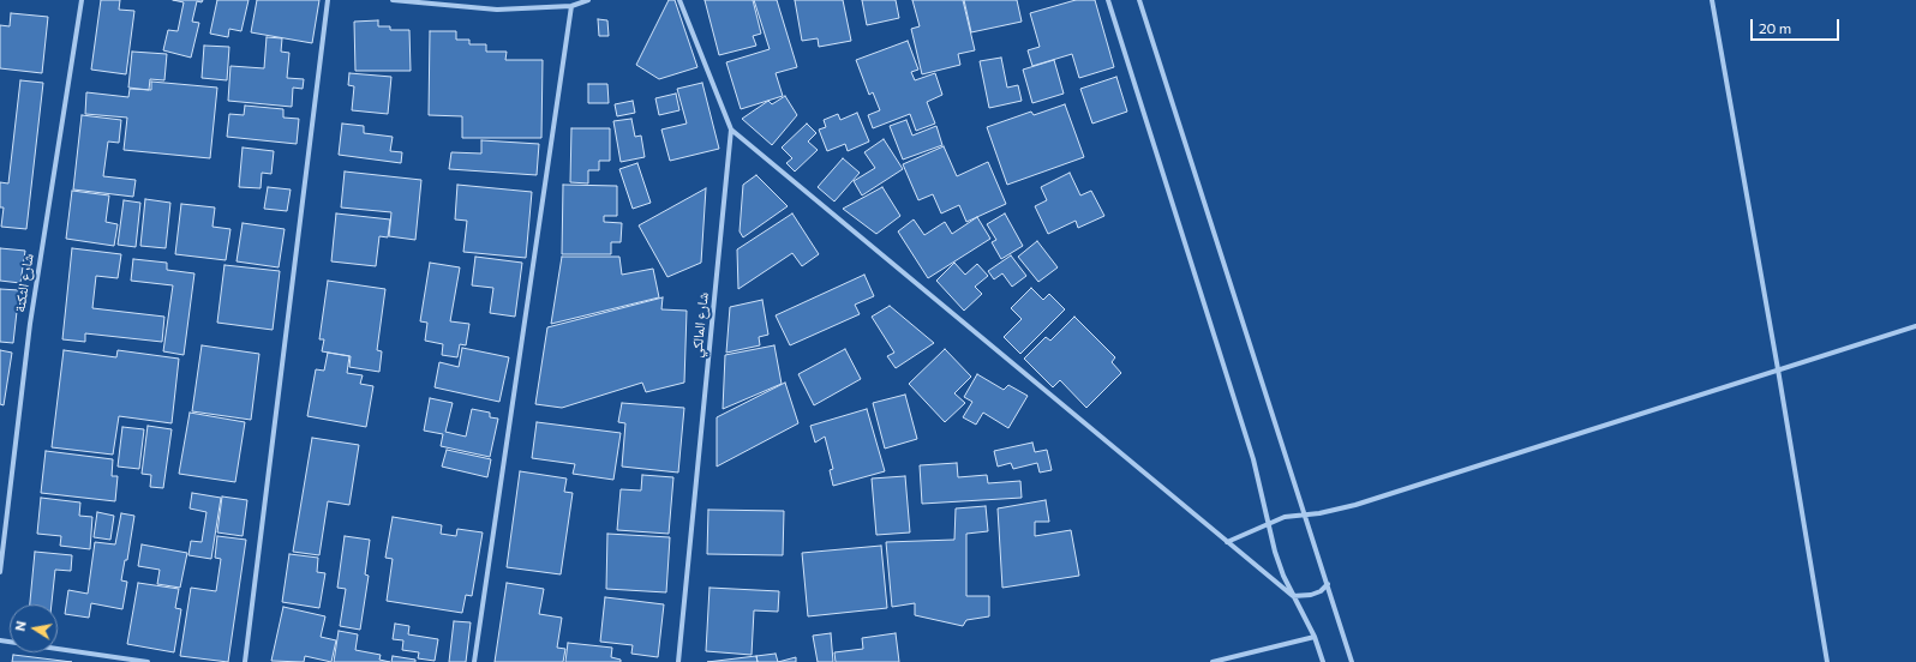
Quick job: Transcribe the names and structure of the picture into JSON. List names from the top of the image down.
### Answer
{
  "streets": {
    "street": ["شارع الثكنة", "شارع المالكي"]
  },
  "scale_bar": "20 m",
  "north": "left"
}
